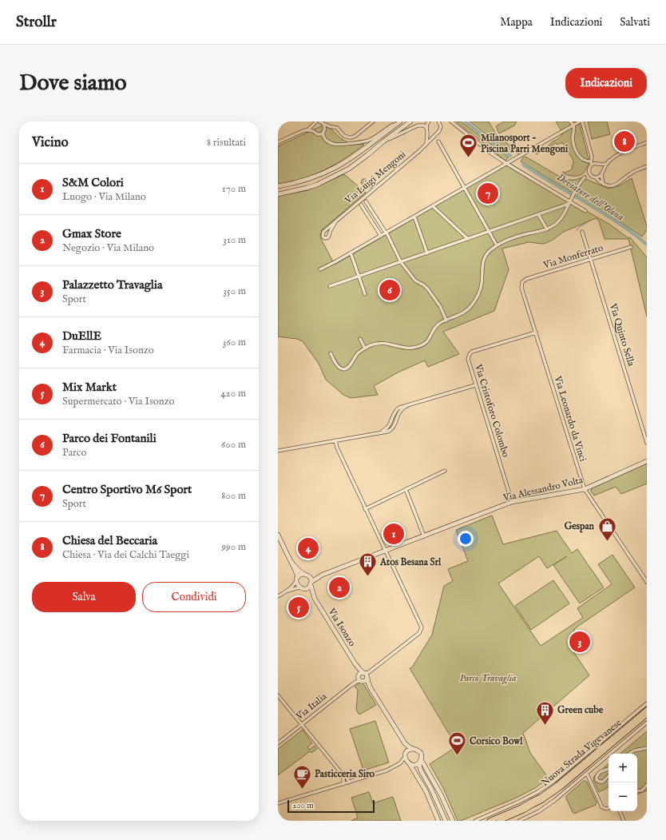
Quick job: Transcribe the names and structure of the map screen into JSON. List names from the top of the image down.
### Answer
{
  "streets": {
    "main road": ["Nuova Strada Vigevanese"],
    "street": [
      "Via Luigi Mengoni",
      "Via Monferrato",
      "Via Quinto Sella",
      "Via Cristoforo Colombo",
      "Via Leonardo da Vinci",
      "Via Alessandro Volta",
      "Via Isonzo",
      "Via Italia"
    ]
  },
  "crossings": [
    ["Via Monferrato", "Via Quinto Sella"],
    ["Via Monferrato", "Via Leonardo da Vinci"],
    ["Via Cristoforo Colombo", "Via Leonardo da Vinci"],
    ["Via Cristoforo Colombo", "Via Alessandro Volta"],
    ["Via Leonardo da Vinci", "Via Alessandro Volta"],
    ["Via Isonzo", "Via Italia"]
  ],
  "water": ["Deviatore dell'Olona"],
  "parks": ["Parco Travaglia"],
  "places": {
    "sports": ["Milanosport - Piscina Parri Mengoni", "Corsico Bowl"],
    "shop": ["Gespan"],
    "building": ["Atos Besana Srl", "Green cube"],
    "cafe": ["Pasticceria Siro"]
  },
  "scale_bar": "200 m",
  "page": {
    "header": "Strollr",
    "nav": ["Mappa", "Indicazioni", "Salvati"],
    "buttons": [
      "Indicazioni",
      ["Salva", "Condividi"]
    ],
    "title": "Dove siamo",
    "heading": ["Vicino", "8 risultati"],
    "pins": [
      "8",
      "7",
      "6",
      "1",
      "4",
      "2",
      "5",
      "3"
    ],
    "list": [
      {
        "mark": "1",
        "name": "S&M Colori",
        "note": "Luogo · Via Milano",
        "value": "170 m"
      },
      {
        "mark": "2",
        "name": "Gmax Store",
        "note": "Negozio · Via Milano",
        "value": "310 m"
      },
      {
        "mark": "3",
        "name": "Palazzetto Travaglia",
        "note": "Sport",
        "value": "350 m"
      },
      {
        "mark": "4",
        "name": "DuEllE",
        "note": "Farmacia · Via Isonzo",
        "value": "360 m"
      },
      {
        "mark": "5",
        "name": "Mix Markt",
        "note": "Supermercato · Via Isonzo",
        "value": "420 m"
      },
      {
        "mark": "6",
        "name": "Parco dei Fontanili",
        "note": "Parco",
        "value": "600 m"
      },
      {
        "mark": "7",
        "name": "Centro Sportivo M6 Sport",
        "note": "Sport",
        "value": "800 m"
      },
      {
        "mark": "8",
        "name": "Chiesa del Beccaria",
        "note": "Chiesa · Via dei Calchi Taeggi",
        "value": "990 m"
      }
    ],
    "map_buttons": ["+", "−"],
    "scale": "200 m"
  }
}
